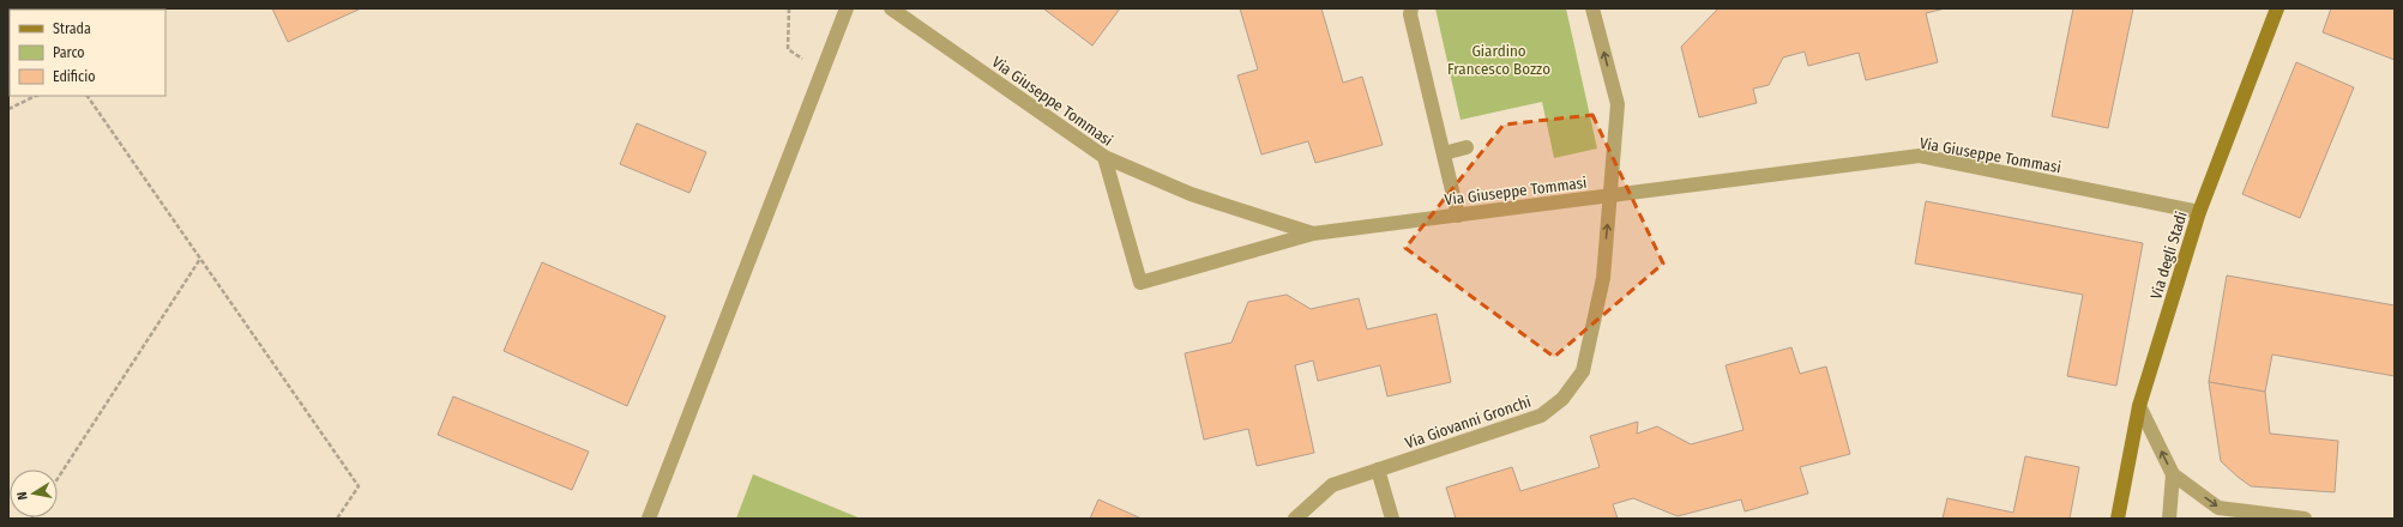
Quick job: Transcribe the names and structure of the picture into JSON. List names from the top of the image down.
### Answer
{
  "streets": {
    "street": ["Via Giuseppe Tommasi", "Via degli Stadi", "Via Giovanni Gronchi"]
  },
  "crossings": [
    ["Via Giuseppe Tommasi", "Via degli Stadi"]
  ],
  "one_way": ["Via Giovanni Gronchi"],
  "parks": ["Giardino Francesco Bozzo"],
  "legend": ["Strada", "Parco", "Edificio"],
  "north": "left"
}
